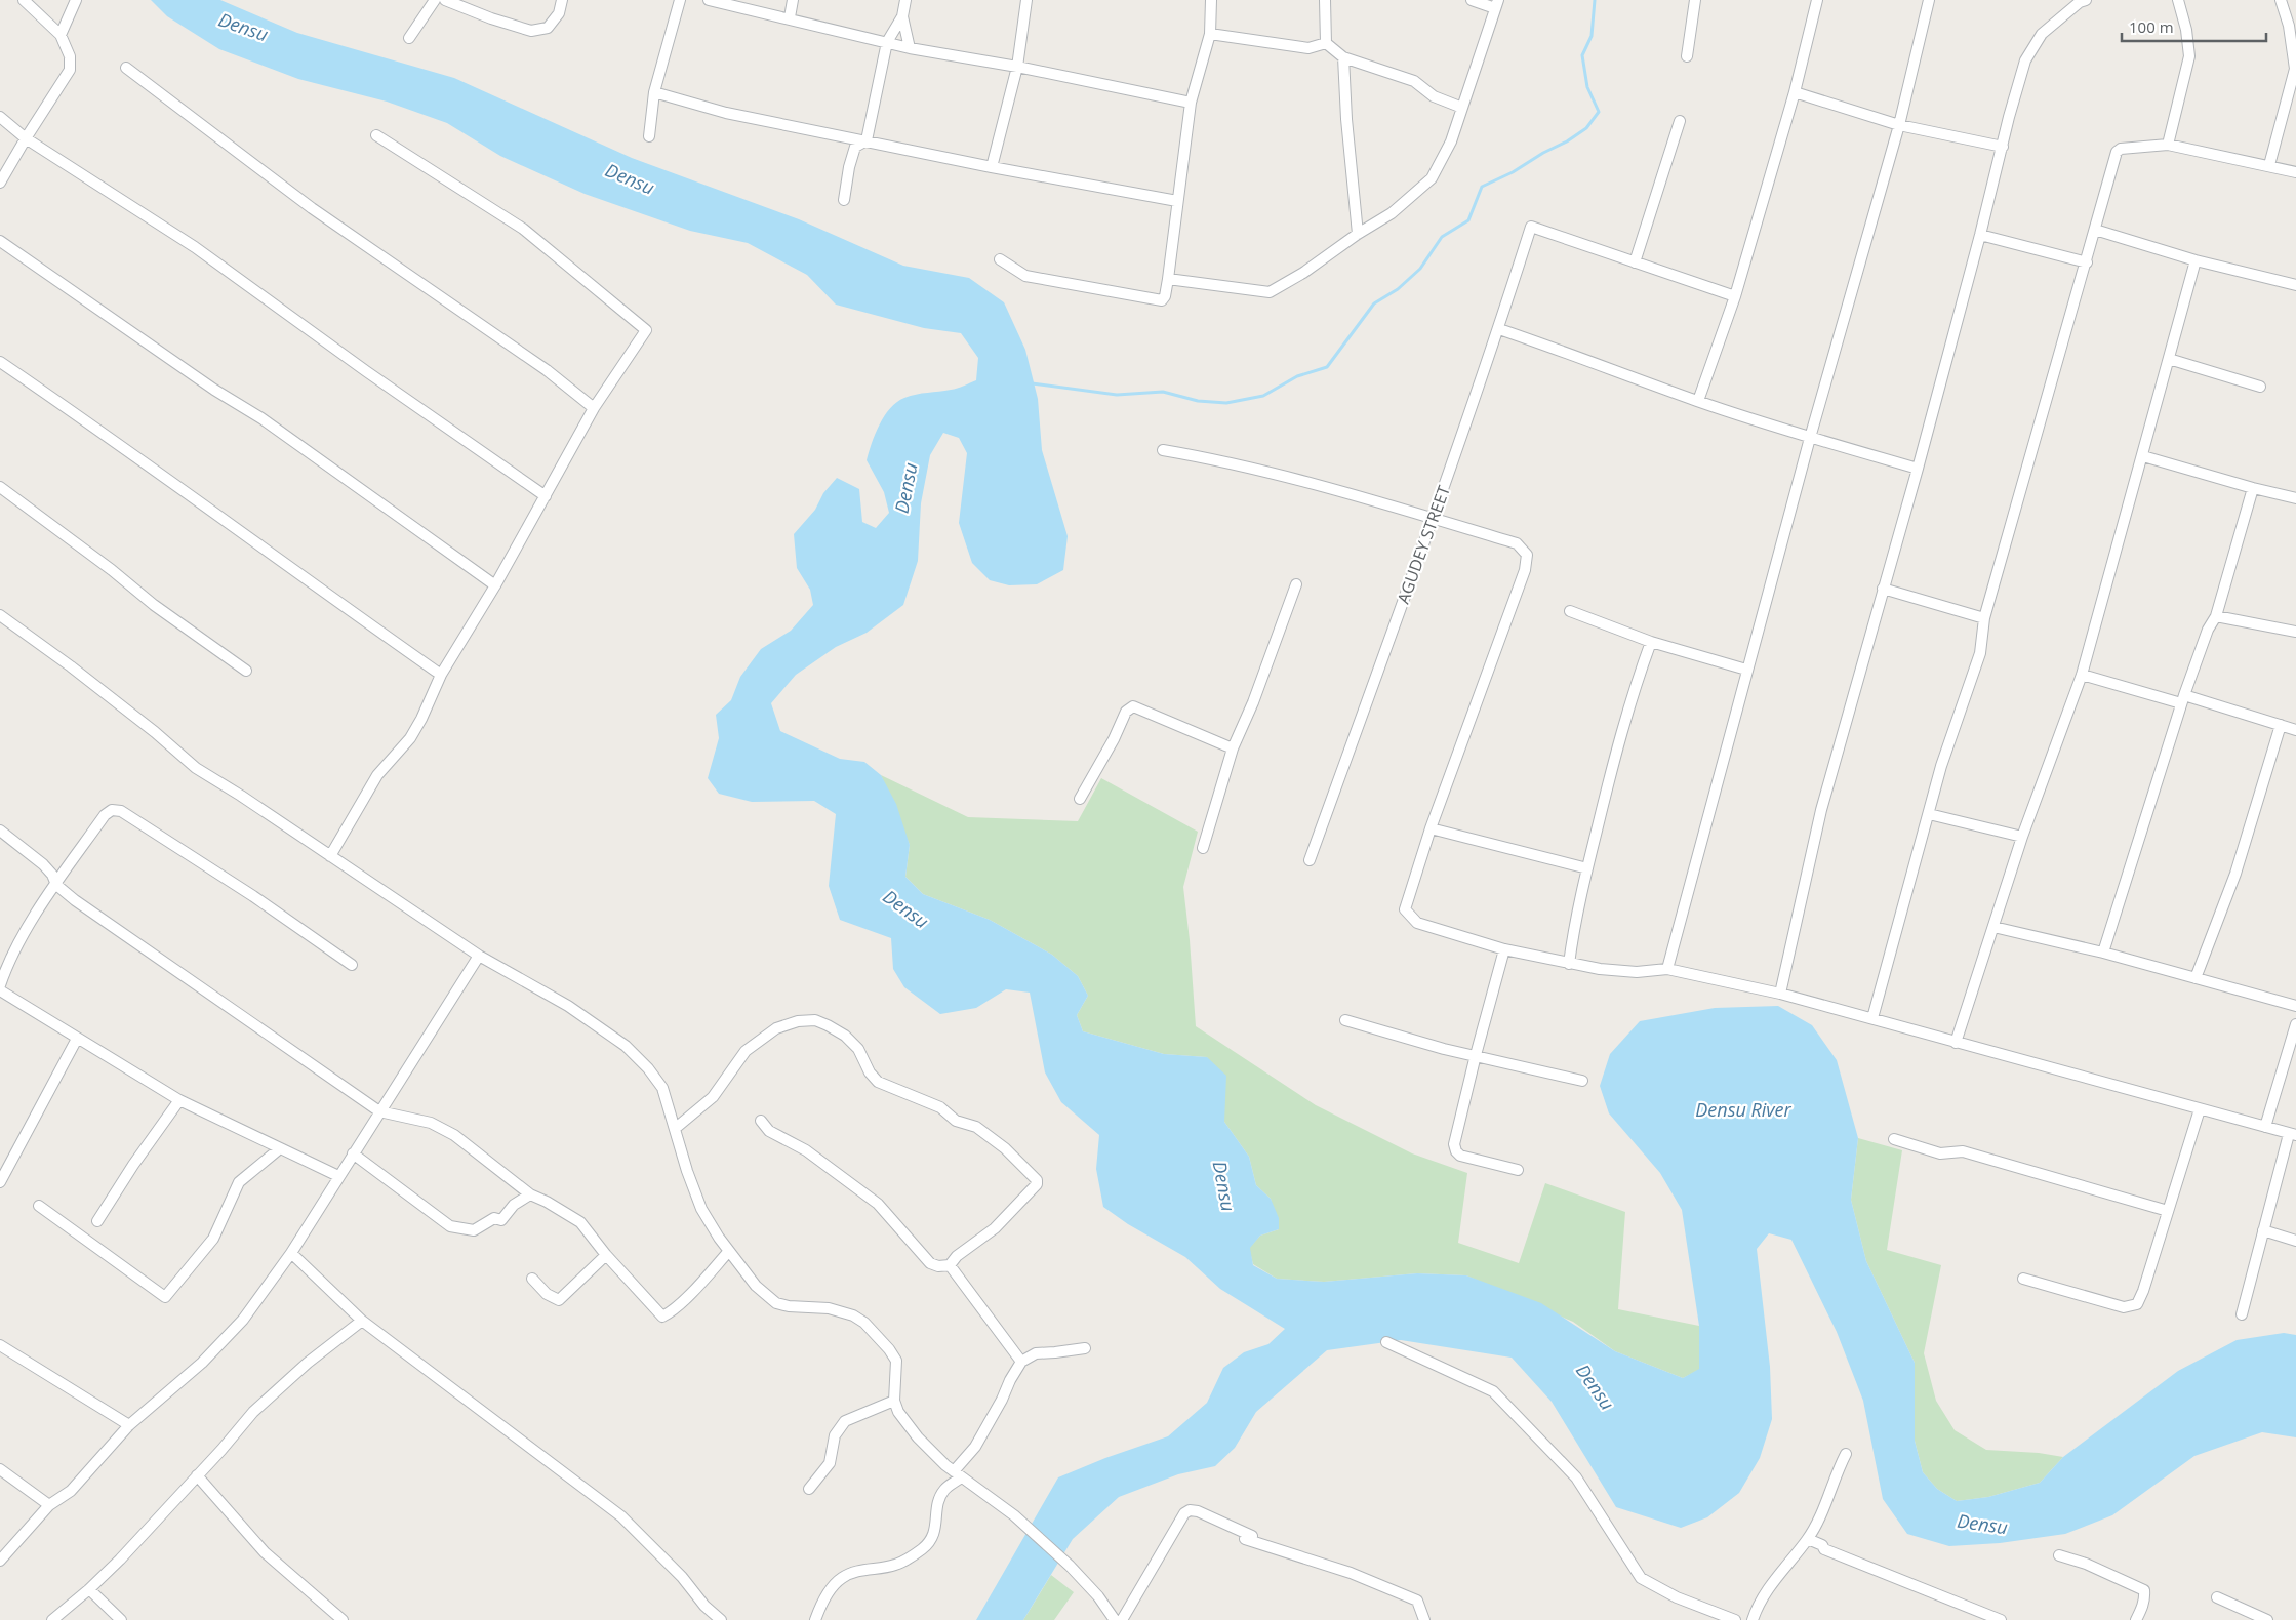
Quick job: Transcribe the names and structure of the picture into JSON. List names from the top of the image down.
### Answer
{
  "streets": {
    "street": ["AGUDEY STREET"]
  },
  "water": ["Densu", "Densu River"],
  "scale_bar": "100 m"
}
